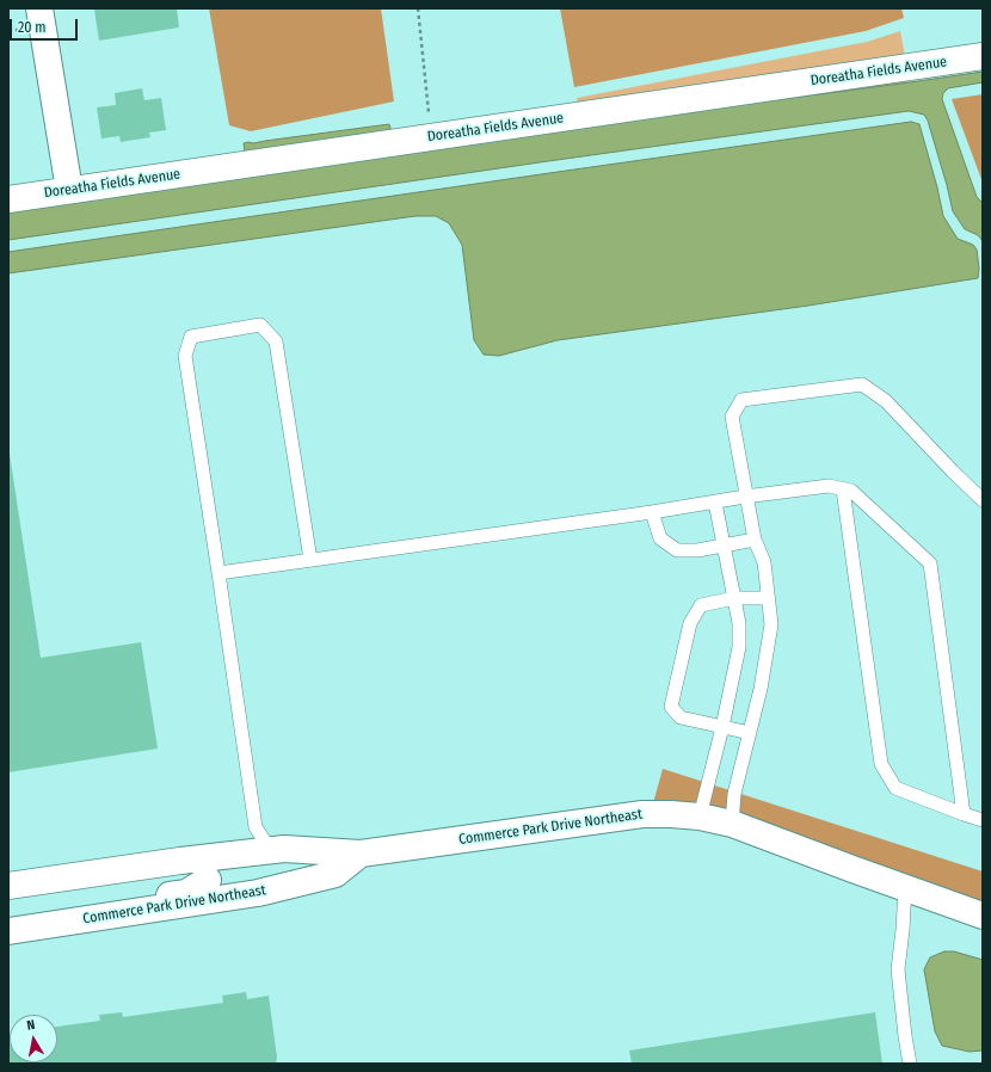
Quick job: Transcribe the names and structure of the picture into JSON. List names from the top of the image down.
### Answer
{
  "streets": {
    "street": ["Doreatha Fields Avenue", "Commerce Park Drive Northeast"]
  },
  "scale_bar": "20 m",
  "north": "top"
}
